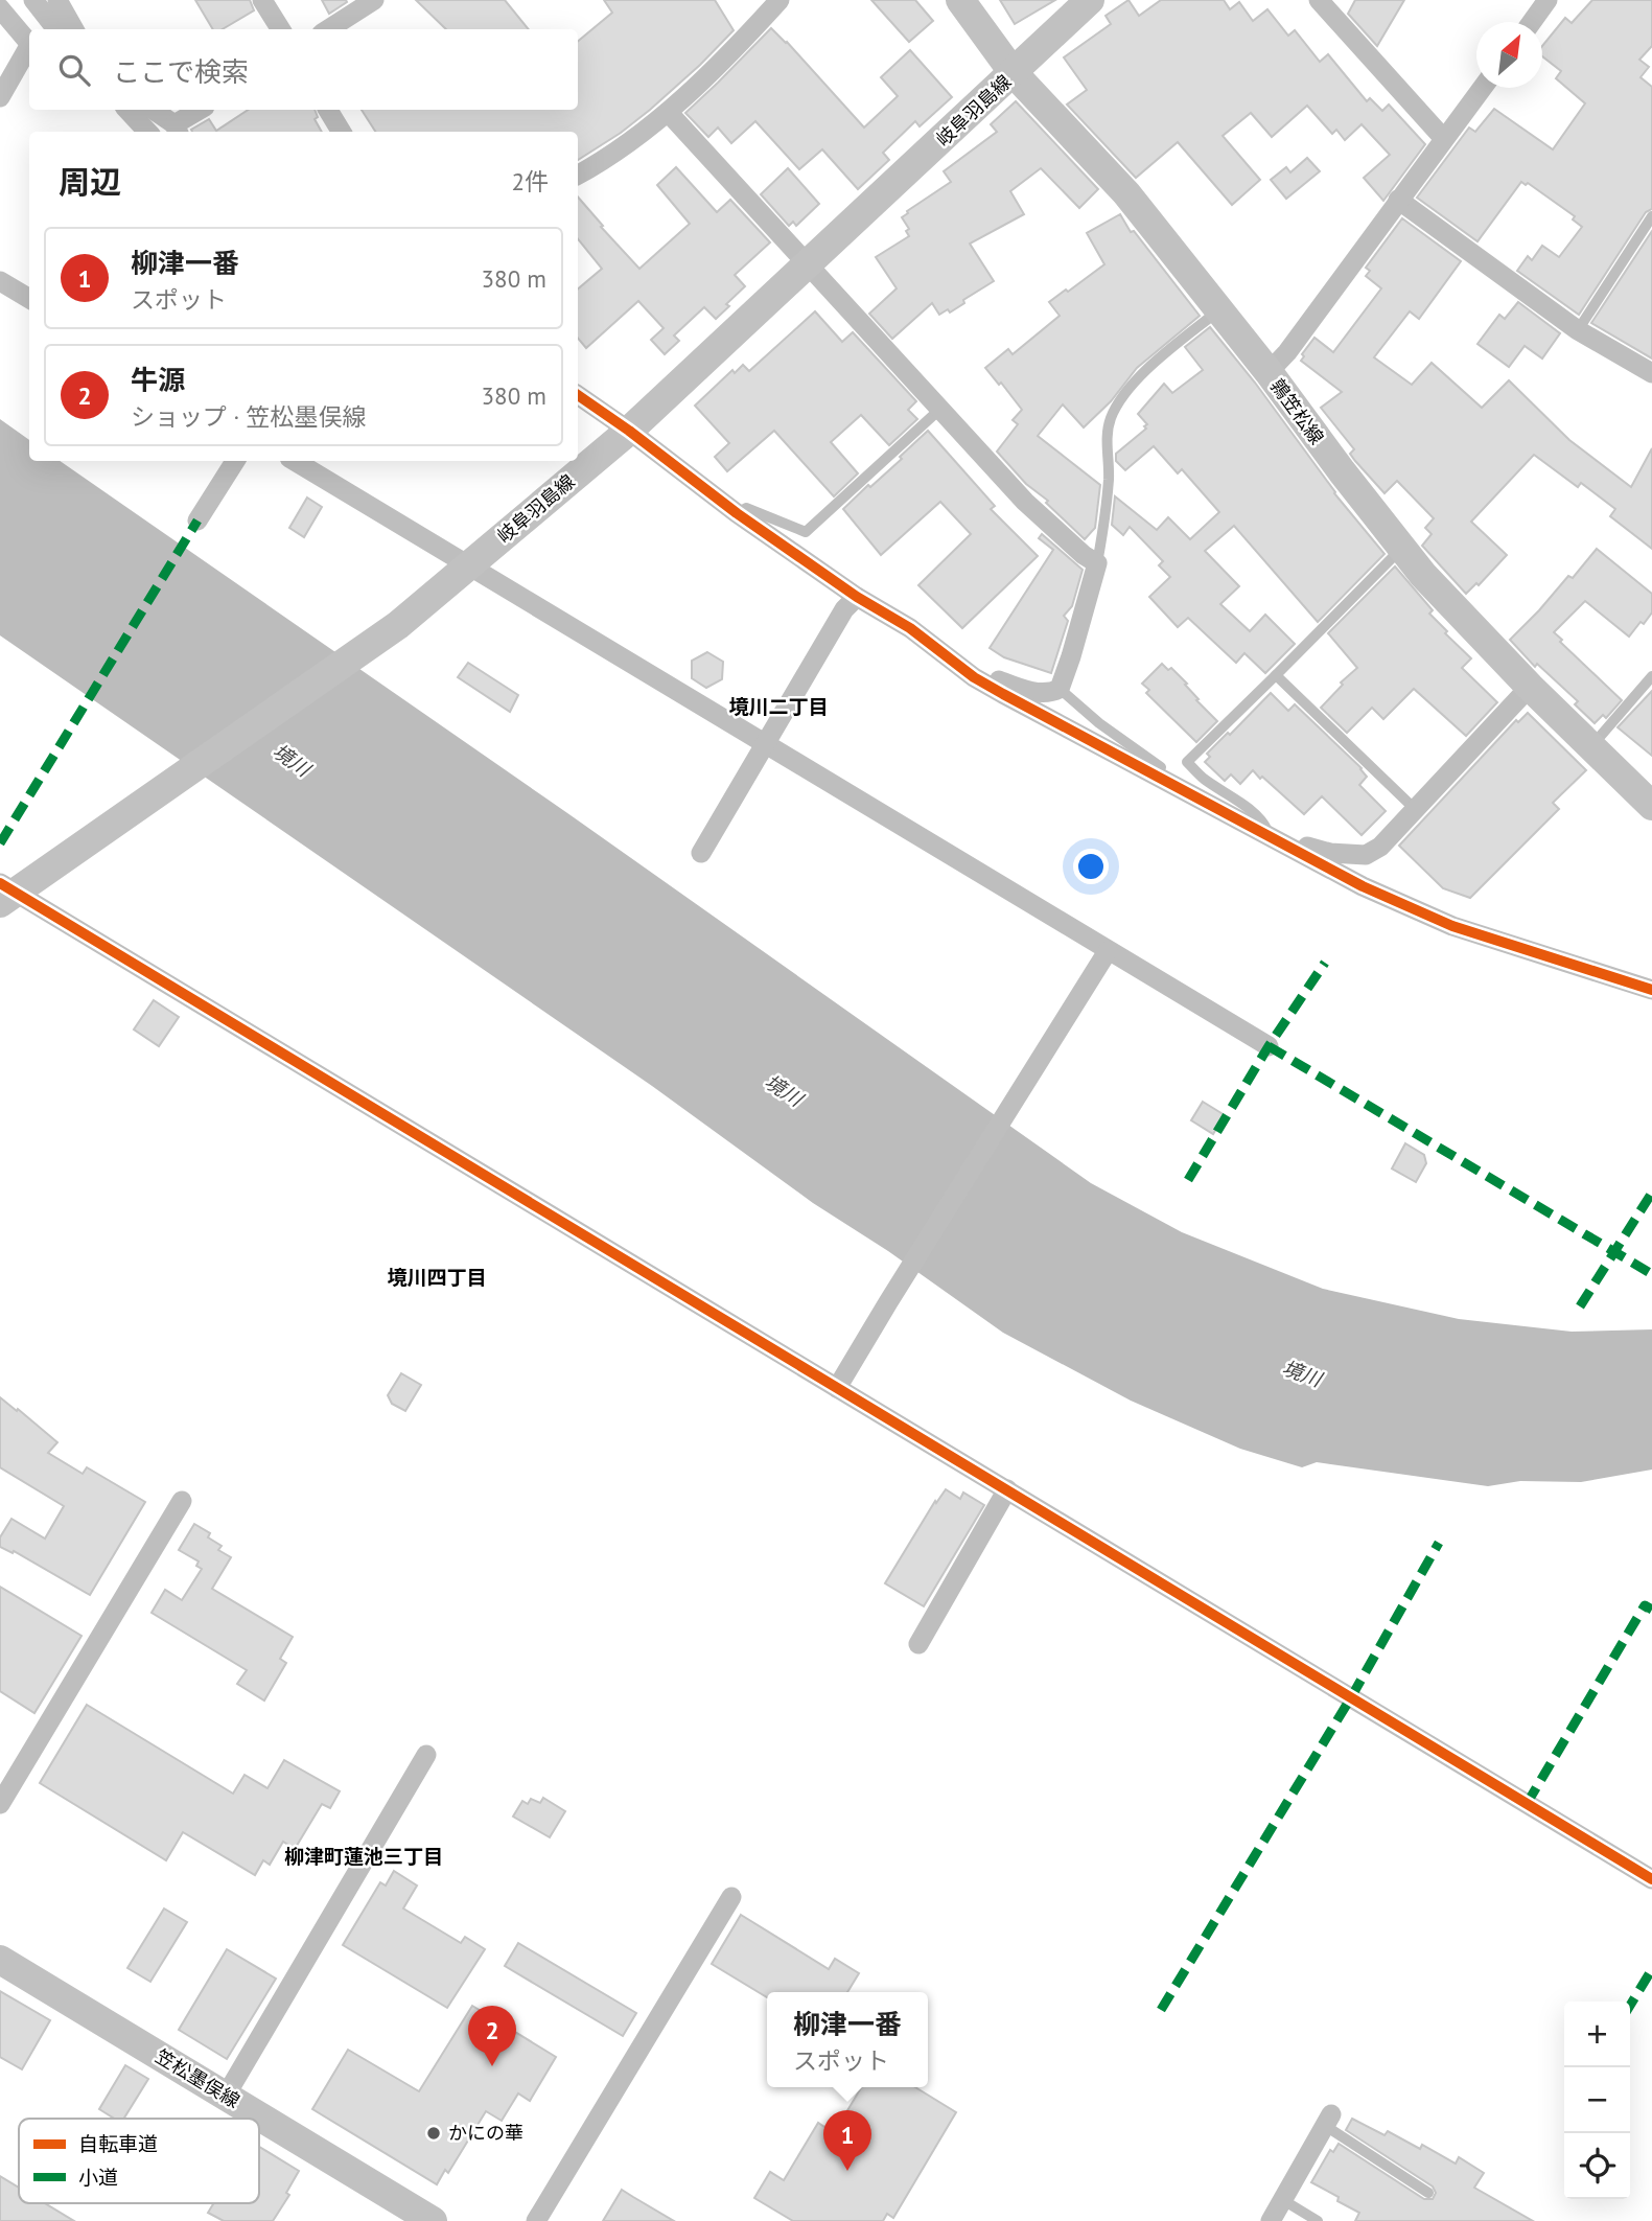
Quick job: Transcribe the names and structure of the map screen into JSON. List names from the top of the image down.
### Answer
{
  "streets": {
    "main road": ["岐阜羽島線", "鶉笠松線", "笠松墨俣線"]
  },
  "crossings": [
    ["岐阜羽島線", "鶉笠松線"]
  ],
  "districts": ["境川二丁目", "境川四丁目", "柳津町蓮池三丁目"],
  "water": ["境川"],
  "places": ["かにの華"],
  "legend": ["自転車道", "小道"],
  "north": "top right",
  "page": {
    "search": "ここで検索",
    "heading": ["周辺", "2件"],
    "list": [
      {
        "mark": "1",
        "name": "柳津一番",
        "note": "スポット",
        "value": "380 m"
      },
      {
        "mark": "2",
        "name": "牛源",
        "note": "ショップ · 笠松墨俣線",
        "value": "380 m"
      }
    ],
    "popup": ["柳津一番", "スポット"],
    "map_buttons": ["+", "−"],
    "pins": ["2", "1"]
  }
}
